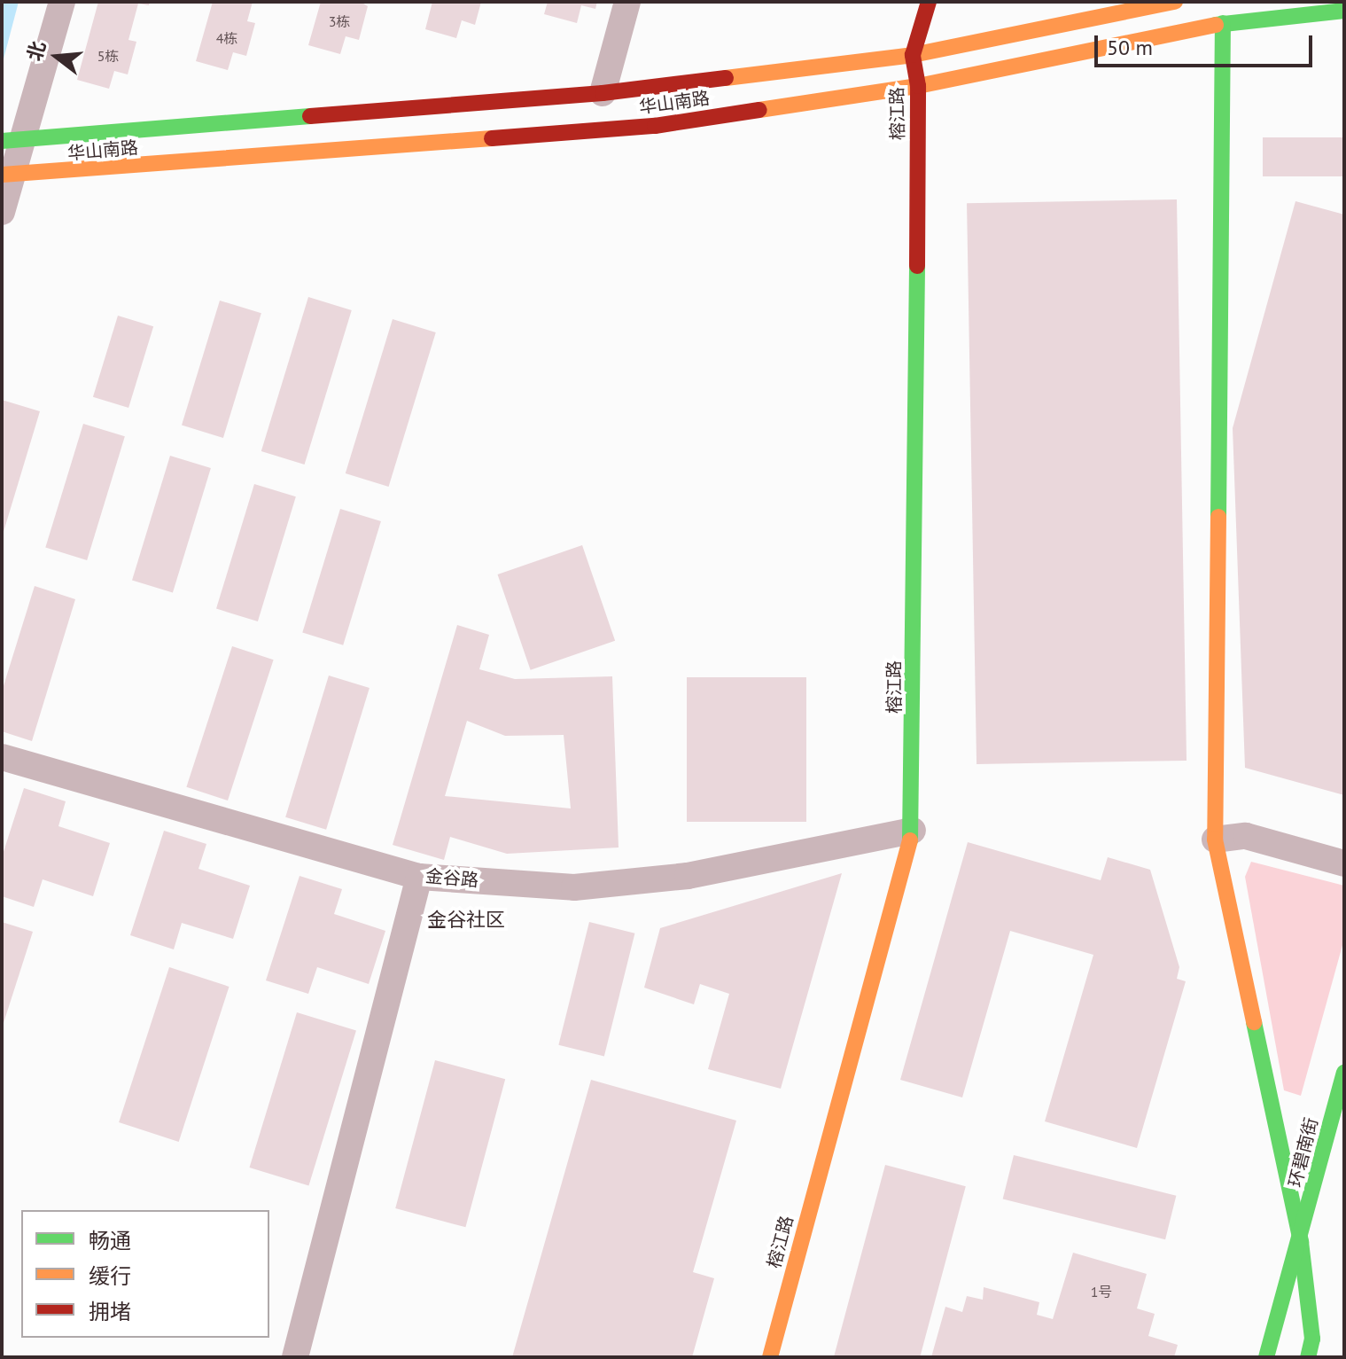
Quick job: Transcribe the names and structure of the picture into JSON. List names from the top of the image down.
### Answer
{
  "streets": {
    "street": [
      "华山南路",
      "榕江路",
      "金谷路",
      "环碧南街"
    ]
  },
  "crossings": [
    ["华山南路", "榕江路"],
    ["榕江路", "金谷路"]
  ],
  "districts": ["金谷社区"],
  "house_numbers": [
    "3栋",
    "4栋",
    "5栋",
    "1号"
  ],
  "legend": ["畅通", "缓行", "拥堵"],
  "scale_bar": "50 m",
  "north": "left"
}
